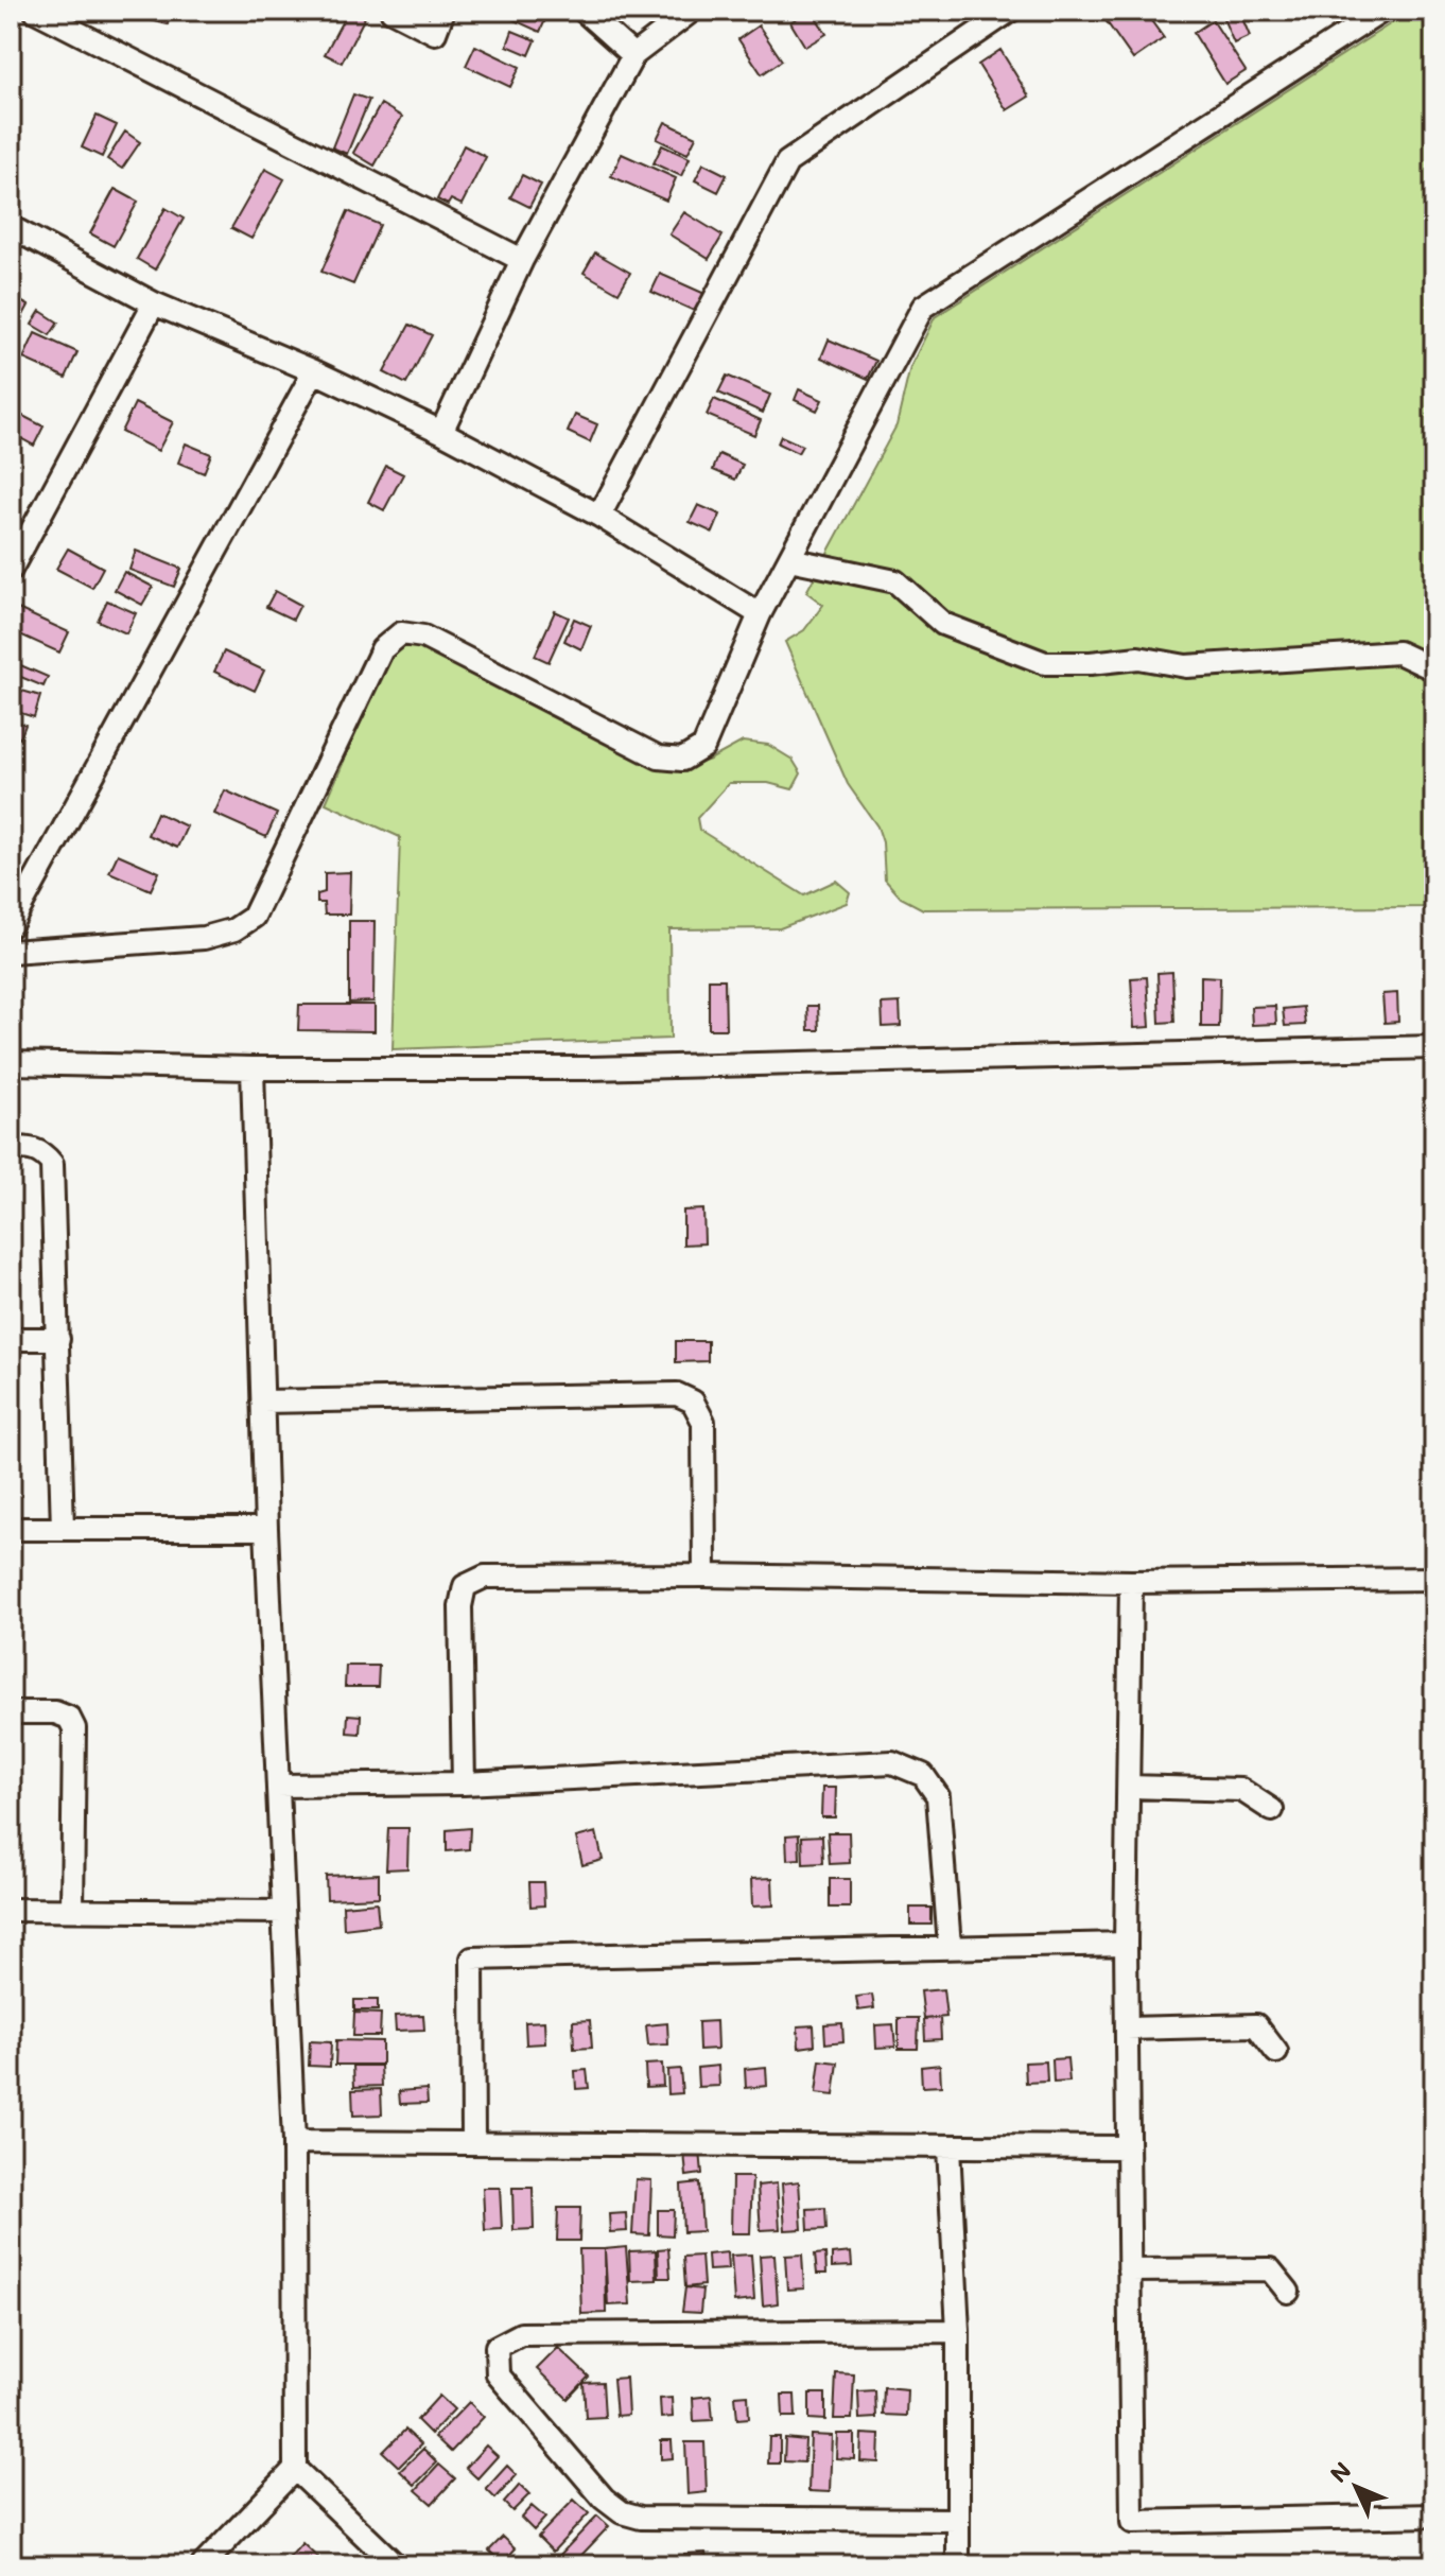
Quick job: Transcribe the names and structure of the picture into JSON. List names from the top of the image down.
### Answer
{
  "north": "top left"
}
